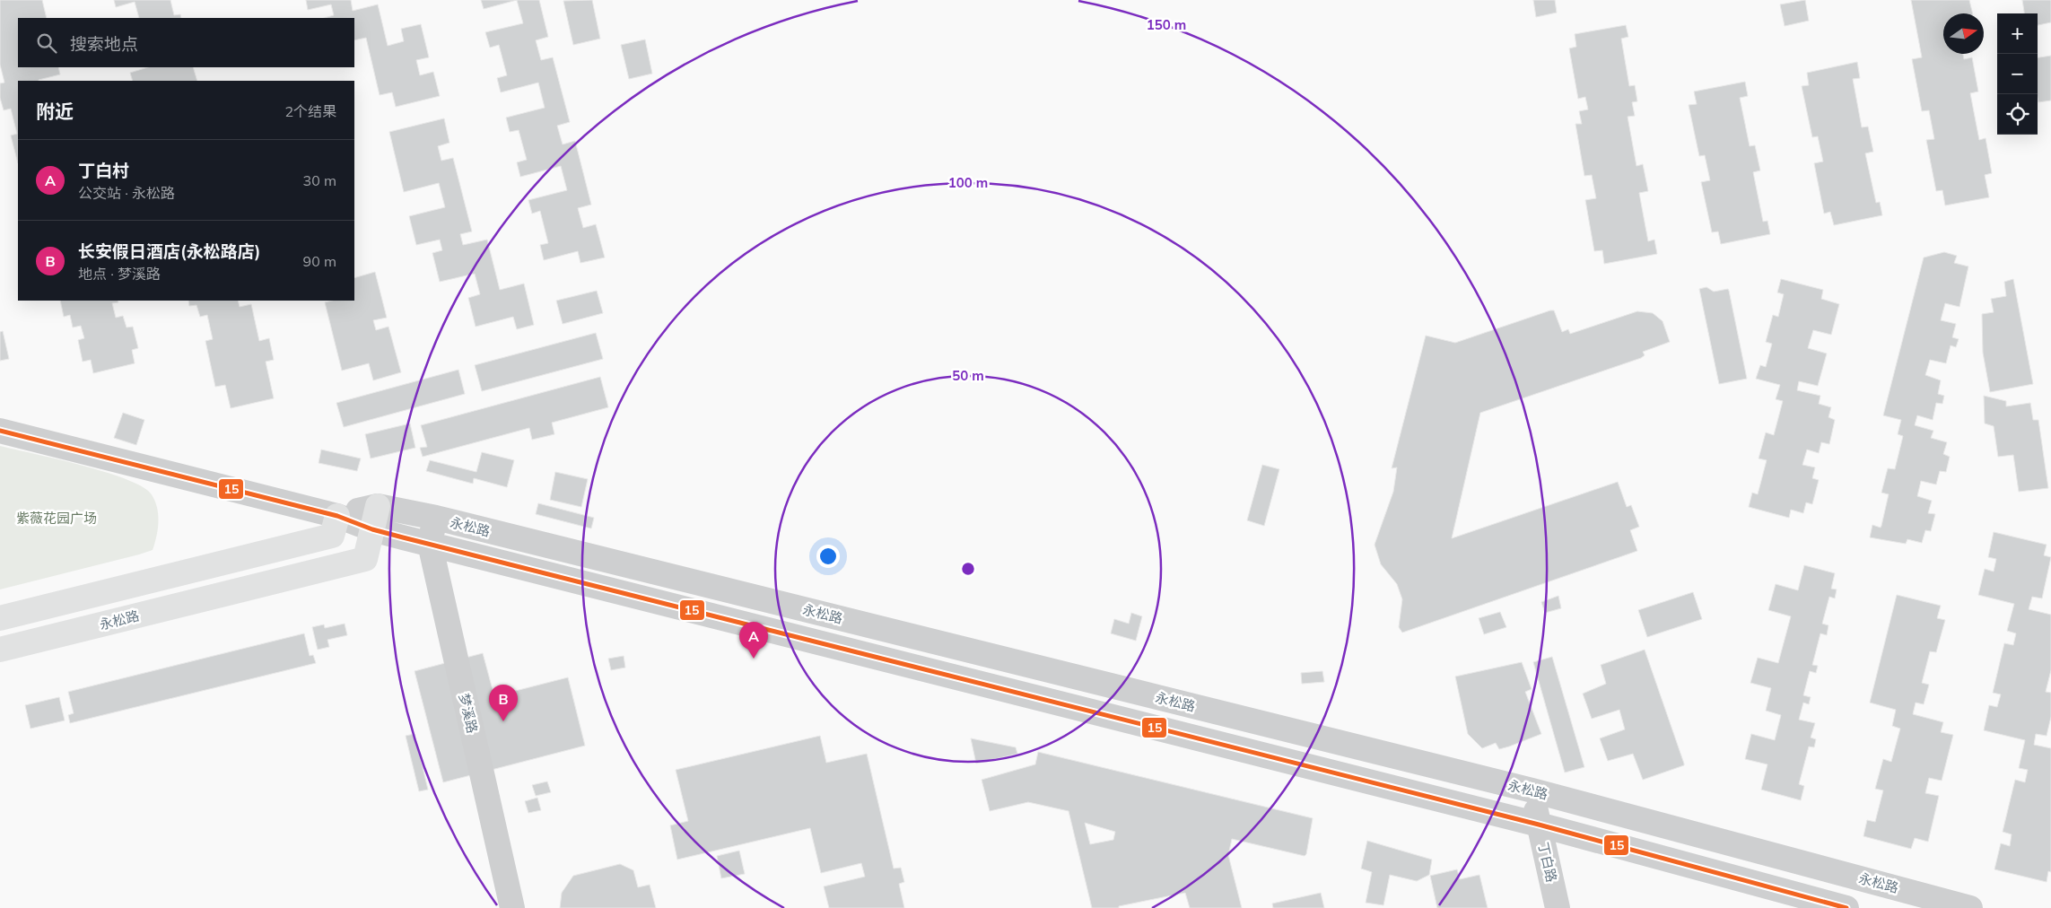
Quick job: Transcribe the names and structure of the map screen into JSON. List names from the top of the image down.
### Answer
{
  "streets": {
    "main road": ["永松路"],
    "street": ["梦溪路", "丁白路"]
  },
  "crossings": [
    ["永松路", "梦溪路"],
    ["永松路", "丁白路"]
  ],
  "parks": ["紫薇花园广场"],
  "lines": ["transit line 15"],
  "north": "right",
  "page": {
    "map_buttons": ["+", "−"],
    "search": "搜索地点",
    "heading": ["附近", "2个结果"],
    "list": [
      {
        "mark": "A",
        "name": "丁白村",
        "note": "公交站 · 永松路",
        "value": "30 m"
      },
      {
        "mark": "B",
        "name": "长安假日酒店(永松路店)",
        "note": "地点 · 梦溪路",
        "value": "90 m"
      }
    ],
    "pins": ["A", "B"]
  },
  "rings": ["150 m", "100 m", "50 m"]
}
